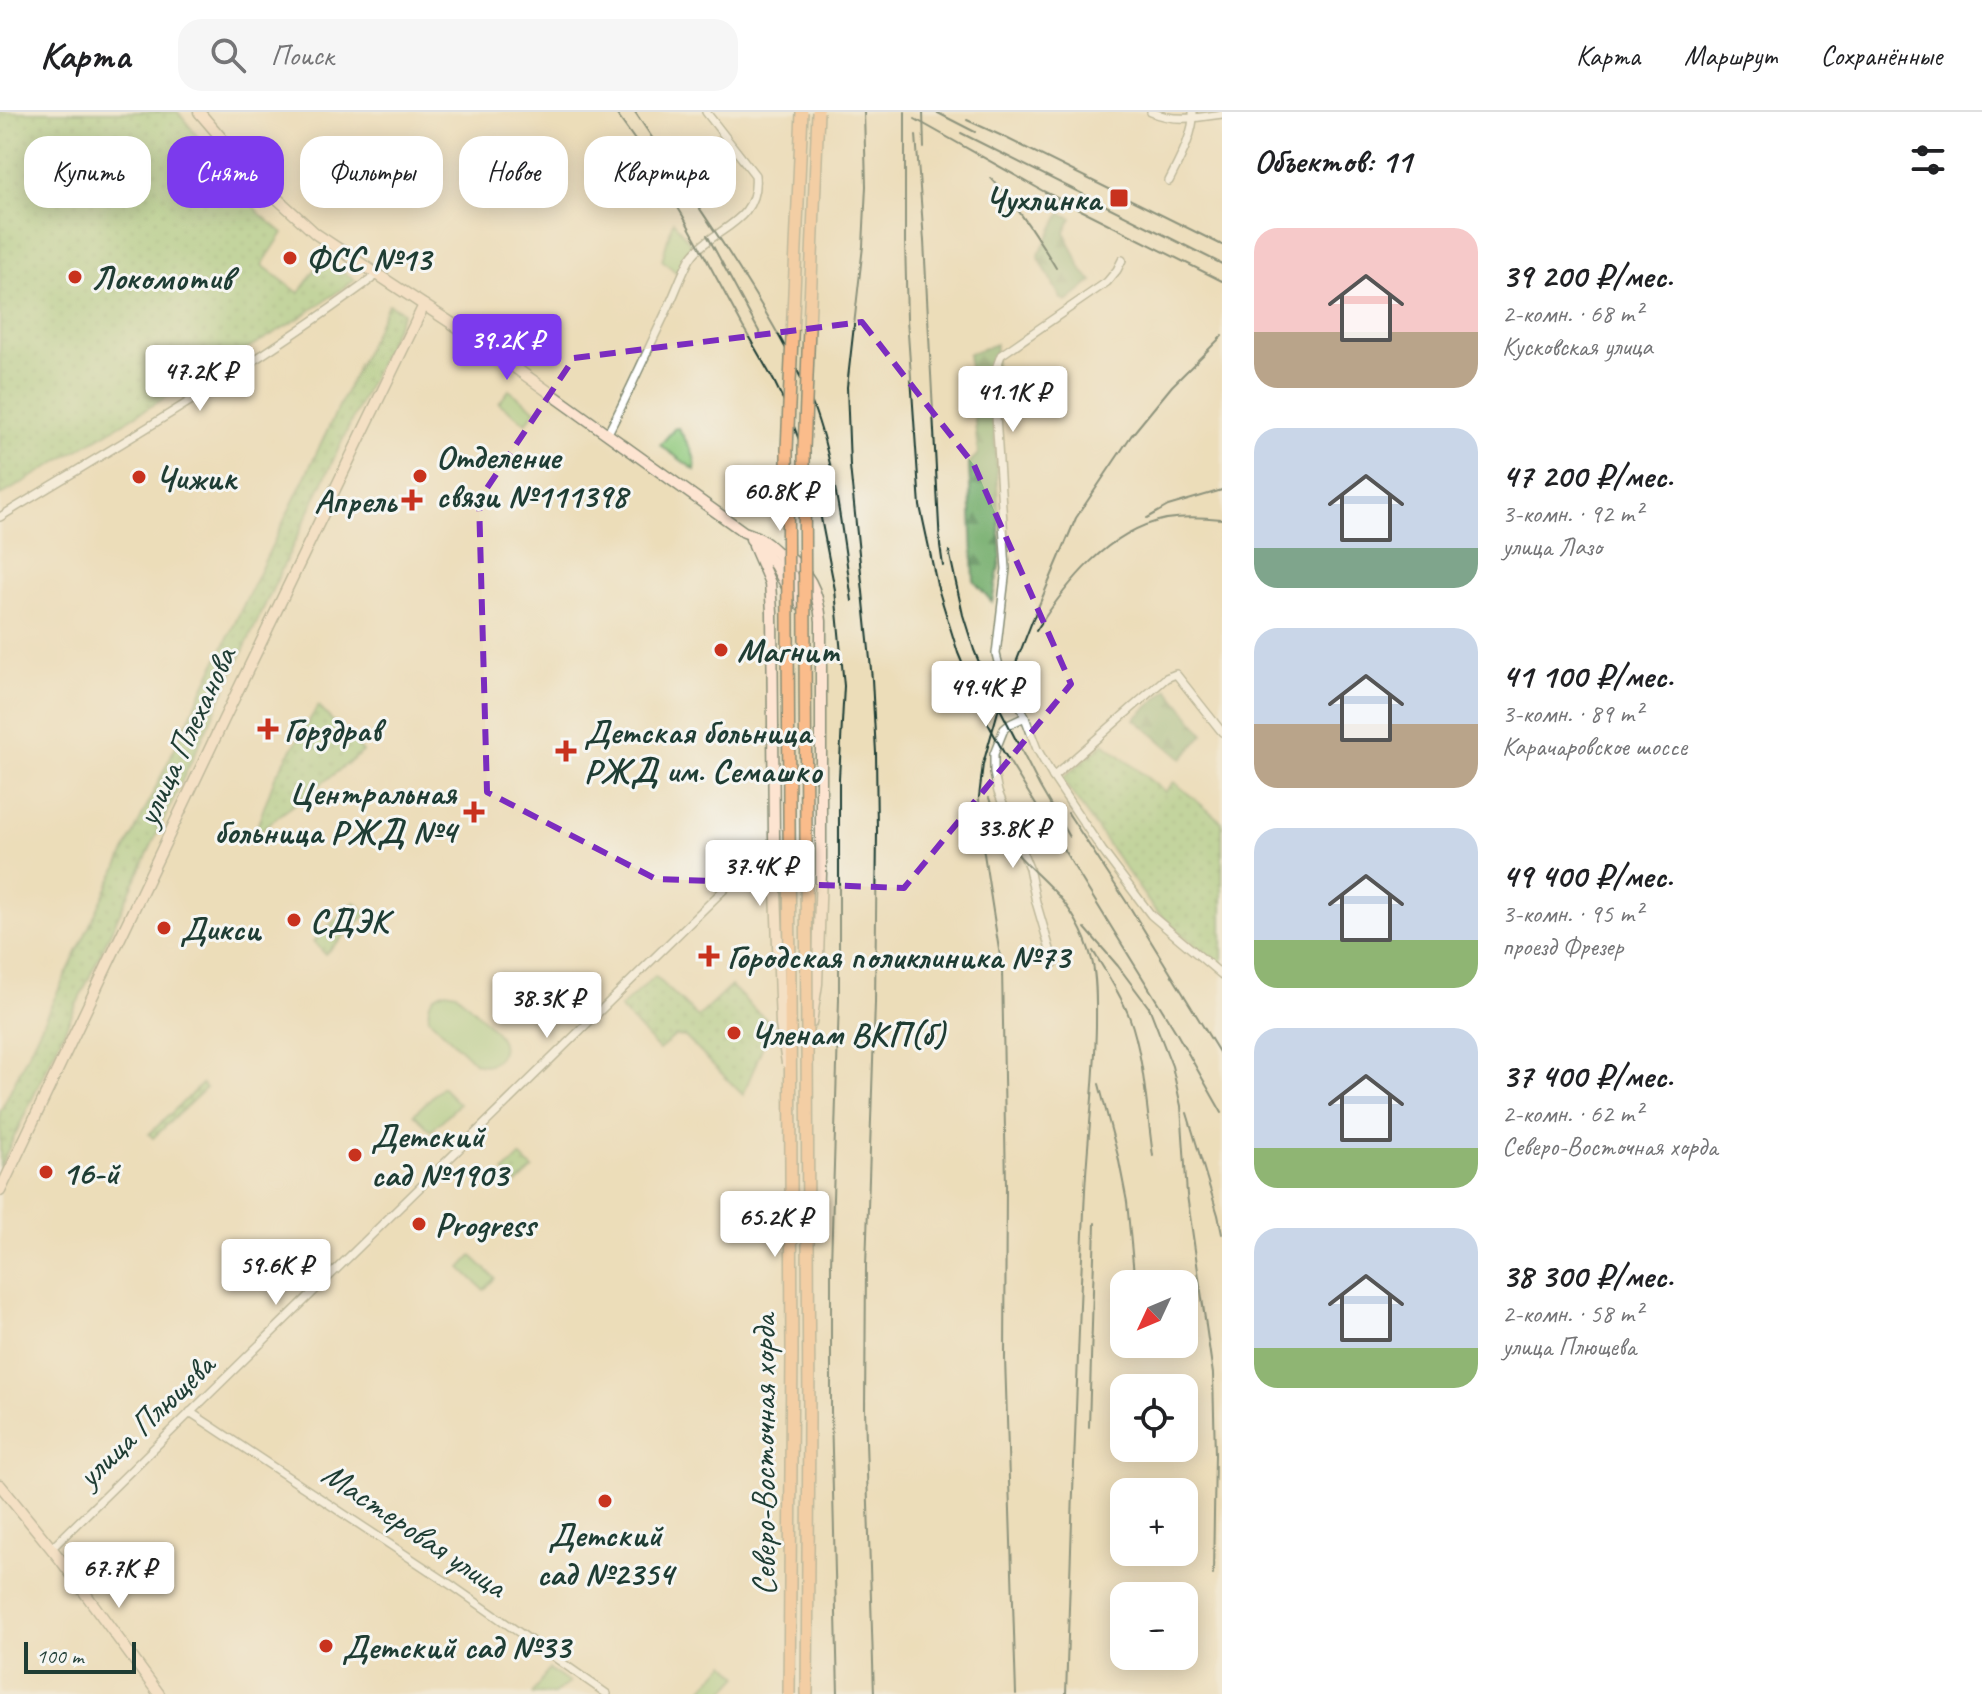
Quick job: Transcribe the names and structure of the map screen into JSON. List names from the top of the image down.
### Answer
{
  "streets": {
    "main road": ["Северо-Восточная хорда"],
    "street": ["улица Плеханова", "улица Плющева", "Мастеровая улица"]
  },
  "crossings": [
    ["улица Плющева", "Мастеровая улица"]
  ],
  "places": {
    "transit": ["Чухлинка"],
    "other": [
      "ФСС №13",
      "Локомотив",
      "Отделение связи №111398",
      "Чижик",
      "Магнит",
      "СДЭК",
      "Дикси",
      "Членам ВКП(б)",
      "Детский сад №1903",
      "16-й",
      "Progress",
      "Детский сад №2354",
      "Детский сад №33"
    ],
    "health": [
      "Апрель",
      "Горздрав",
      "Детская больница РЖД им. Семашко",
      "Центральная больница РЖД №4",
      "Городская поликлиника №73"
    ]
  },
  "scale_bar": "100 m",
  "north": "bottom left",
  "page": {
    "header": "Карта",
    "search": "Поиск",
    "nav": ["Карта", "Маршрут", "Сохранённые"],
    "heading": "Объектов: 11",
    "chip": [
      "Купить",
      "Снять",
      "Фильтры",
      "Новое",
      "Квартира"
    ],
    "list": [
      {
        "name": "39 200 ₽/мес.",
        "note": "2-комн. · 68 m² · Кусковская улица"
      },
      {
        "name": "47 200 ₽/мес.",
        "note": "3-комн. · 92 m² · улица Лазо"
      },
      {
        "name": "41 100 ₽/мес.",
        "note": "3-комн. · 89 m² · Карачаровское шоссе"
      },
      {
        "name": "49 400 ₽/мес.",
        "note": "3-комн. · 95 m² · проезд Фрезер"
      },
      {
        "name": "37 400 ₽/мес.",
        "note": "2-комн. · 62 m² · Северо-Восточная хорда"
      },
      {
        "name": "38 300 ₽/мес.",
        "note": "2-комн. · 58 m² · улица Плющева"
      }
    ],
    "price": [
      "39.2K ₽",
      "47.2K ₽",
      "41.1K ₽",
      "60.8K ₽",
      "49.4K ₽",
      "33.8K ₽",
      "37.4K ₽",
      "38.3K ₽",
      "65.2K ₽",
      "59.6K ₽",
      "67.7K ₽"
    ],
    "map_buttons": ["+", "−"],
    "scale": "100 m"
  }
}
